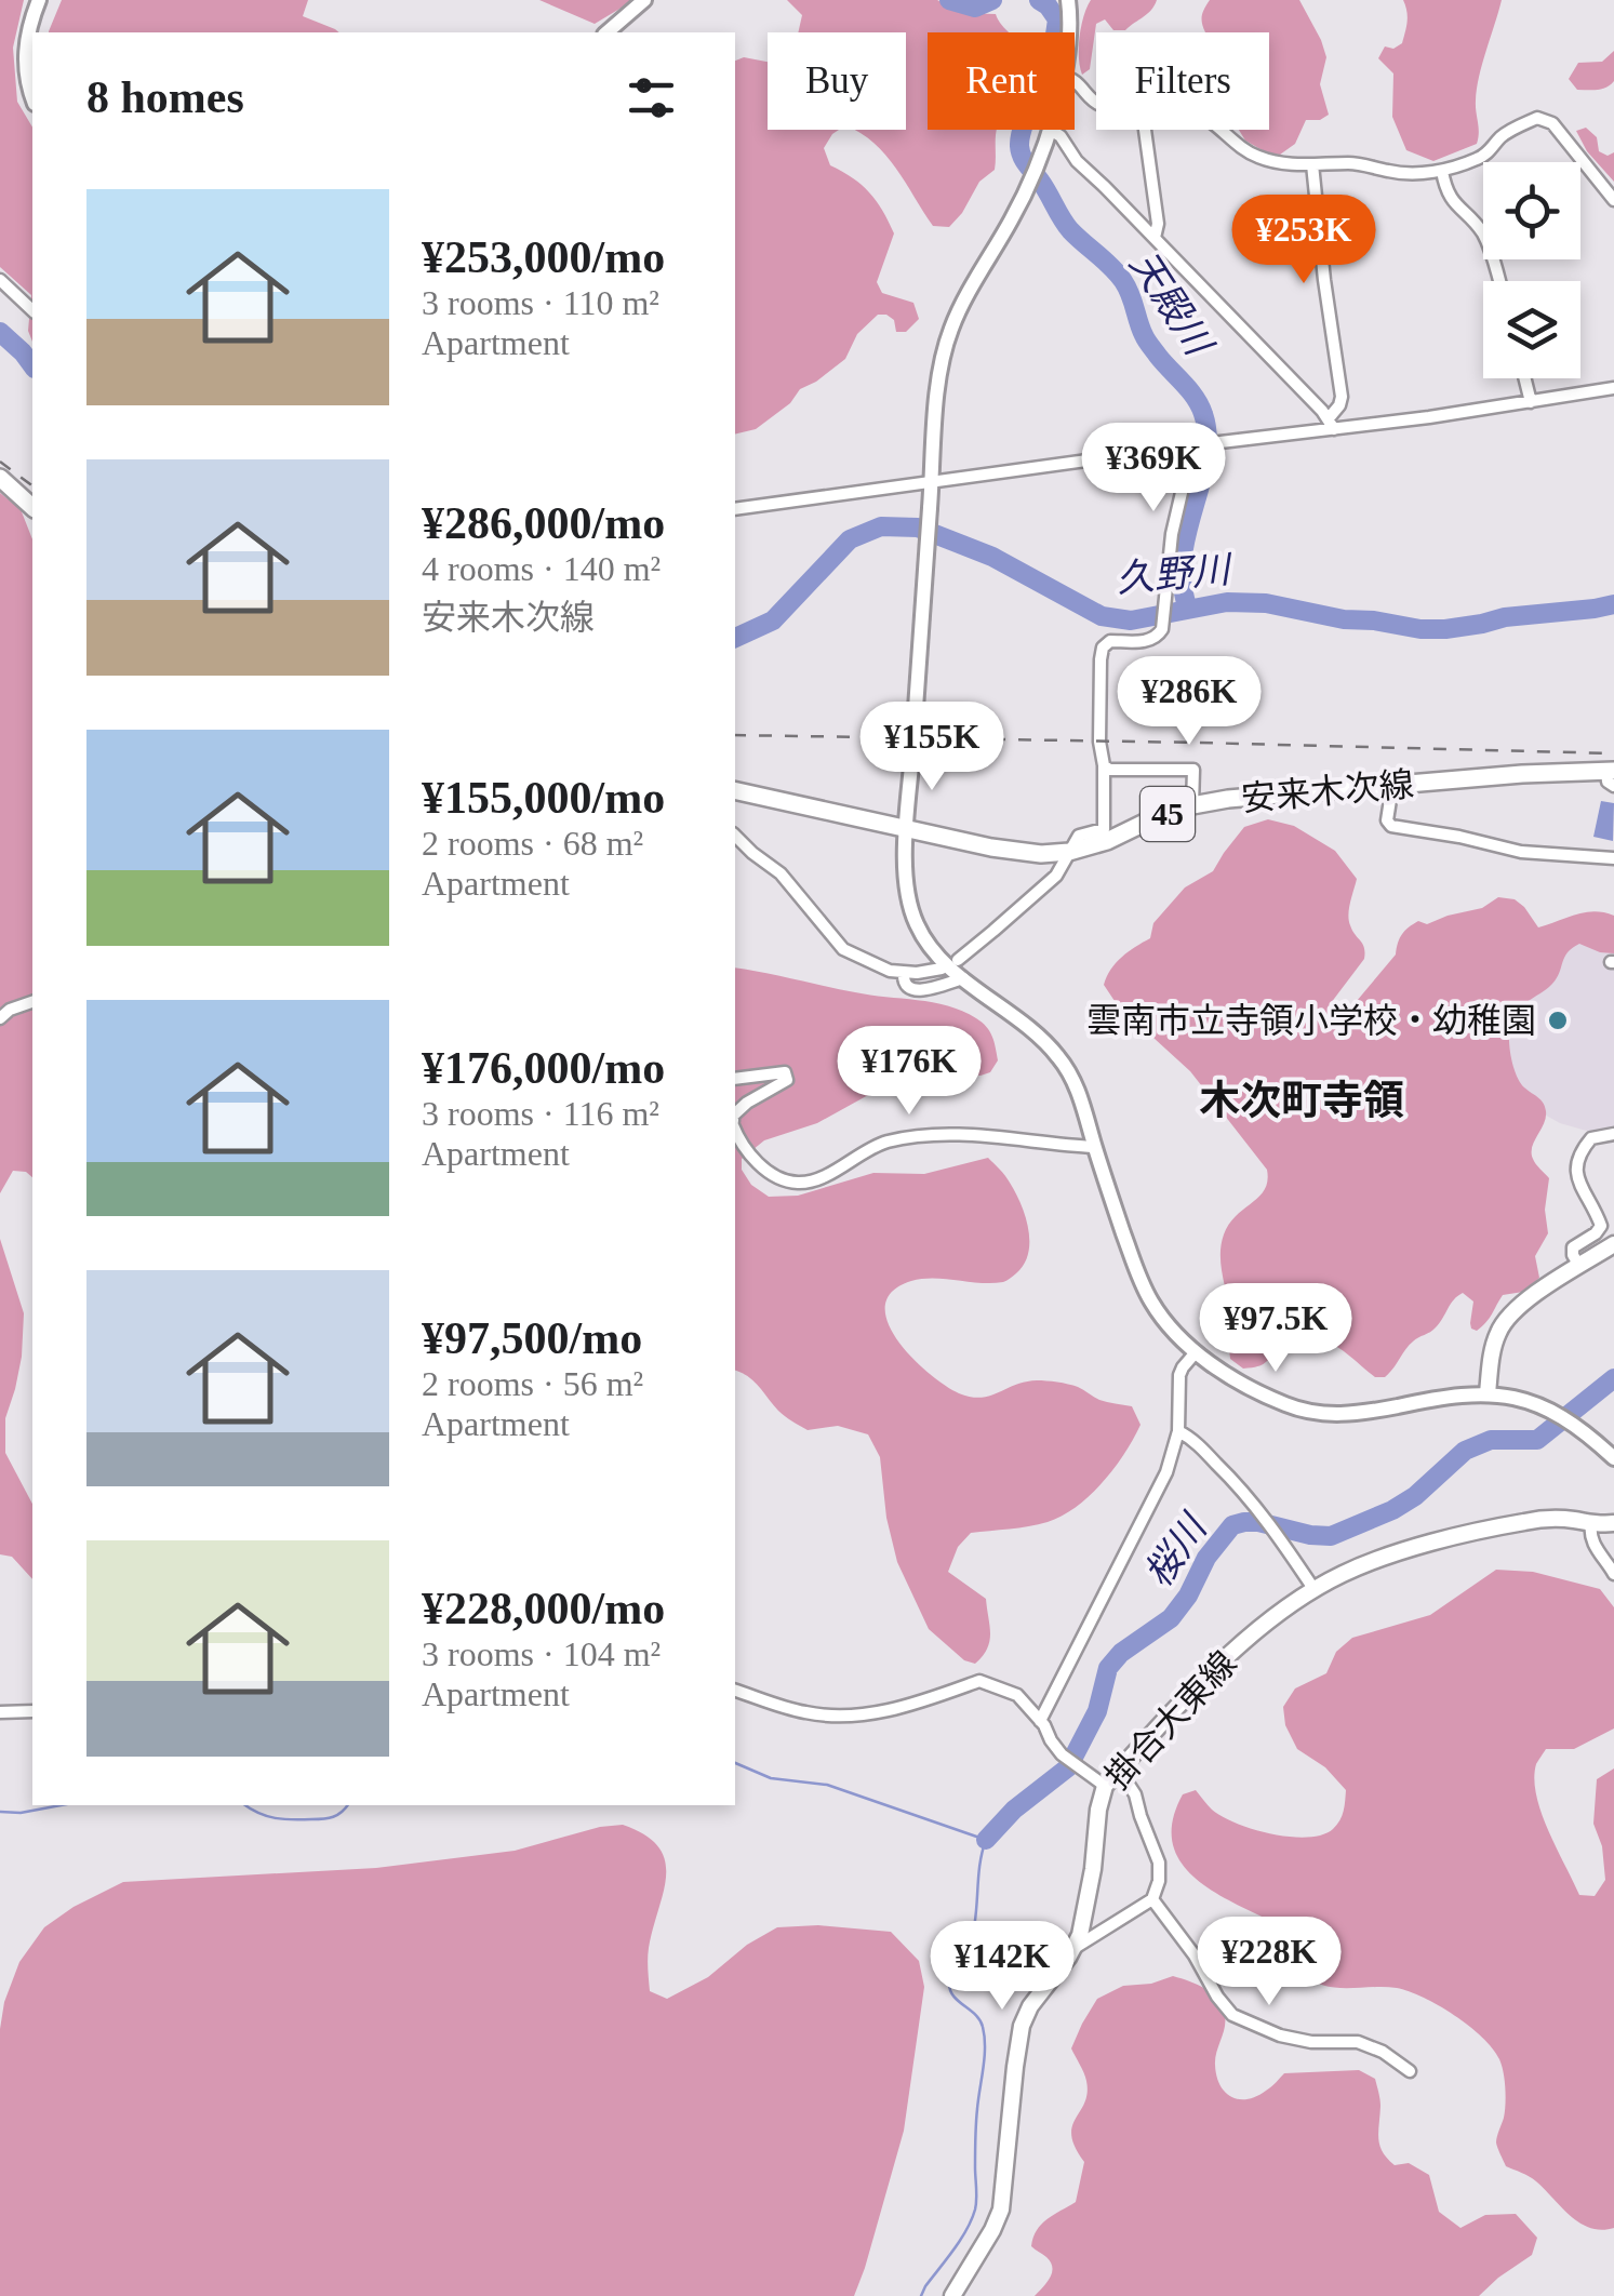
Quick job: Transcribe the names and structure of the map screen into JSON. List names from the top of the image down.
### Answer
{
  "streets": {
    "main road": ["安来木次線", "45", "掛合大東線"]
  },
  "districts": ["木次町寺領"],
  "water": ["天殿川", "久野川", "桜川"],
  "places": ["雲南市立寺領小学校・幼稚園"],
  "page": {
    "chip": ["Buy", "Rent", "Filters"],
    "heading": "8 homes",
    "list": [
      {
        "name": "¥253,000/mo",
        "note": "3 rooms · 110 m² · Apartment"
      },
      {
        "name": "¥286,000/mo",
        "note": "4 rooms · 140 m² · 安来木次線"
      },
      {
        "name": "¥155,000/mo",
        "note": "2 rooms · 68 m² · Apartment"
      },
      {
        "name": "¥176,000/mo",
        "note": "3 rooms · 116 m² · Apartment"
      },
      {
        "name": "¥97,500/mo",
        "note": "2 rooms · 56 m² · Apartment"
      },
      {
        "name": "¥228,000/mo",
        "note": "3 rooms · 104 m² · Apartment"
      }
    ],
    "price": [
      "¥253K",
      "¥369K",
      "¥286K",
      "¥155K",
      "¥176K",
      "¥97.5K",
      "¥228K",
      "¥142K"
    ]
  }
}
